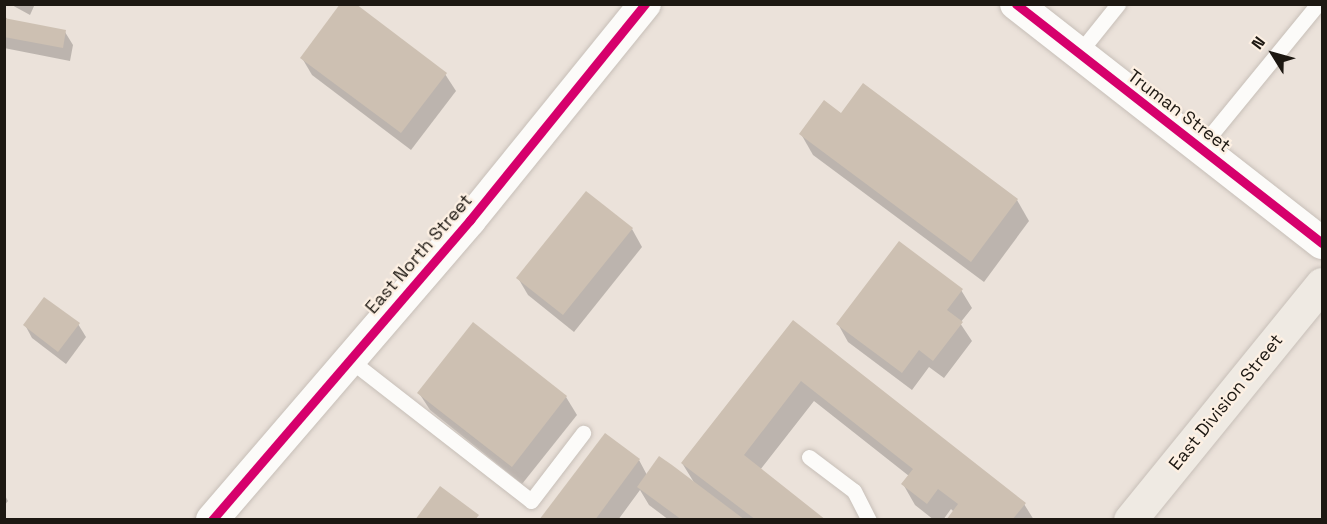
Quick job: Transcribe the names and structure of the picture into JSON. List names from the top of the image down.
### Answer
{
  "streets": {
    "main road": ["East Division Street"],
    "street": ["Truman Street", "East North Street"]
  },
  "north": "top left"
}
